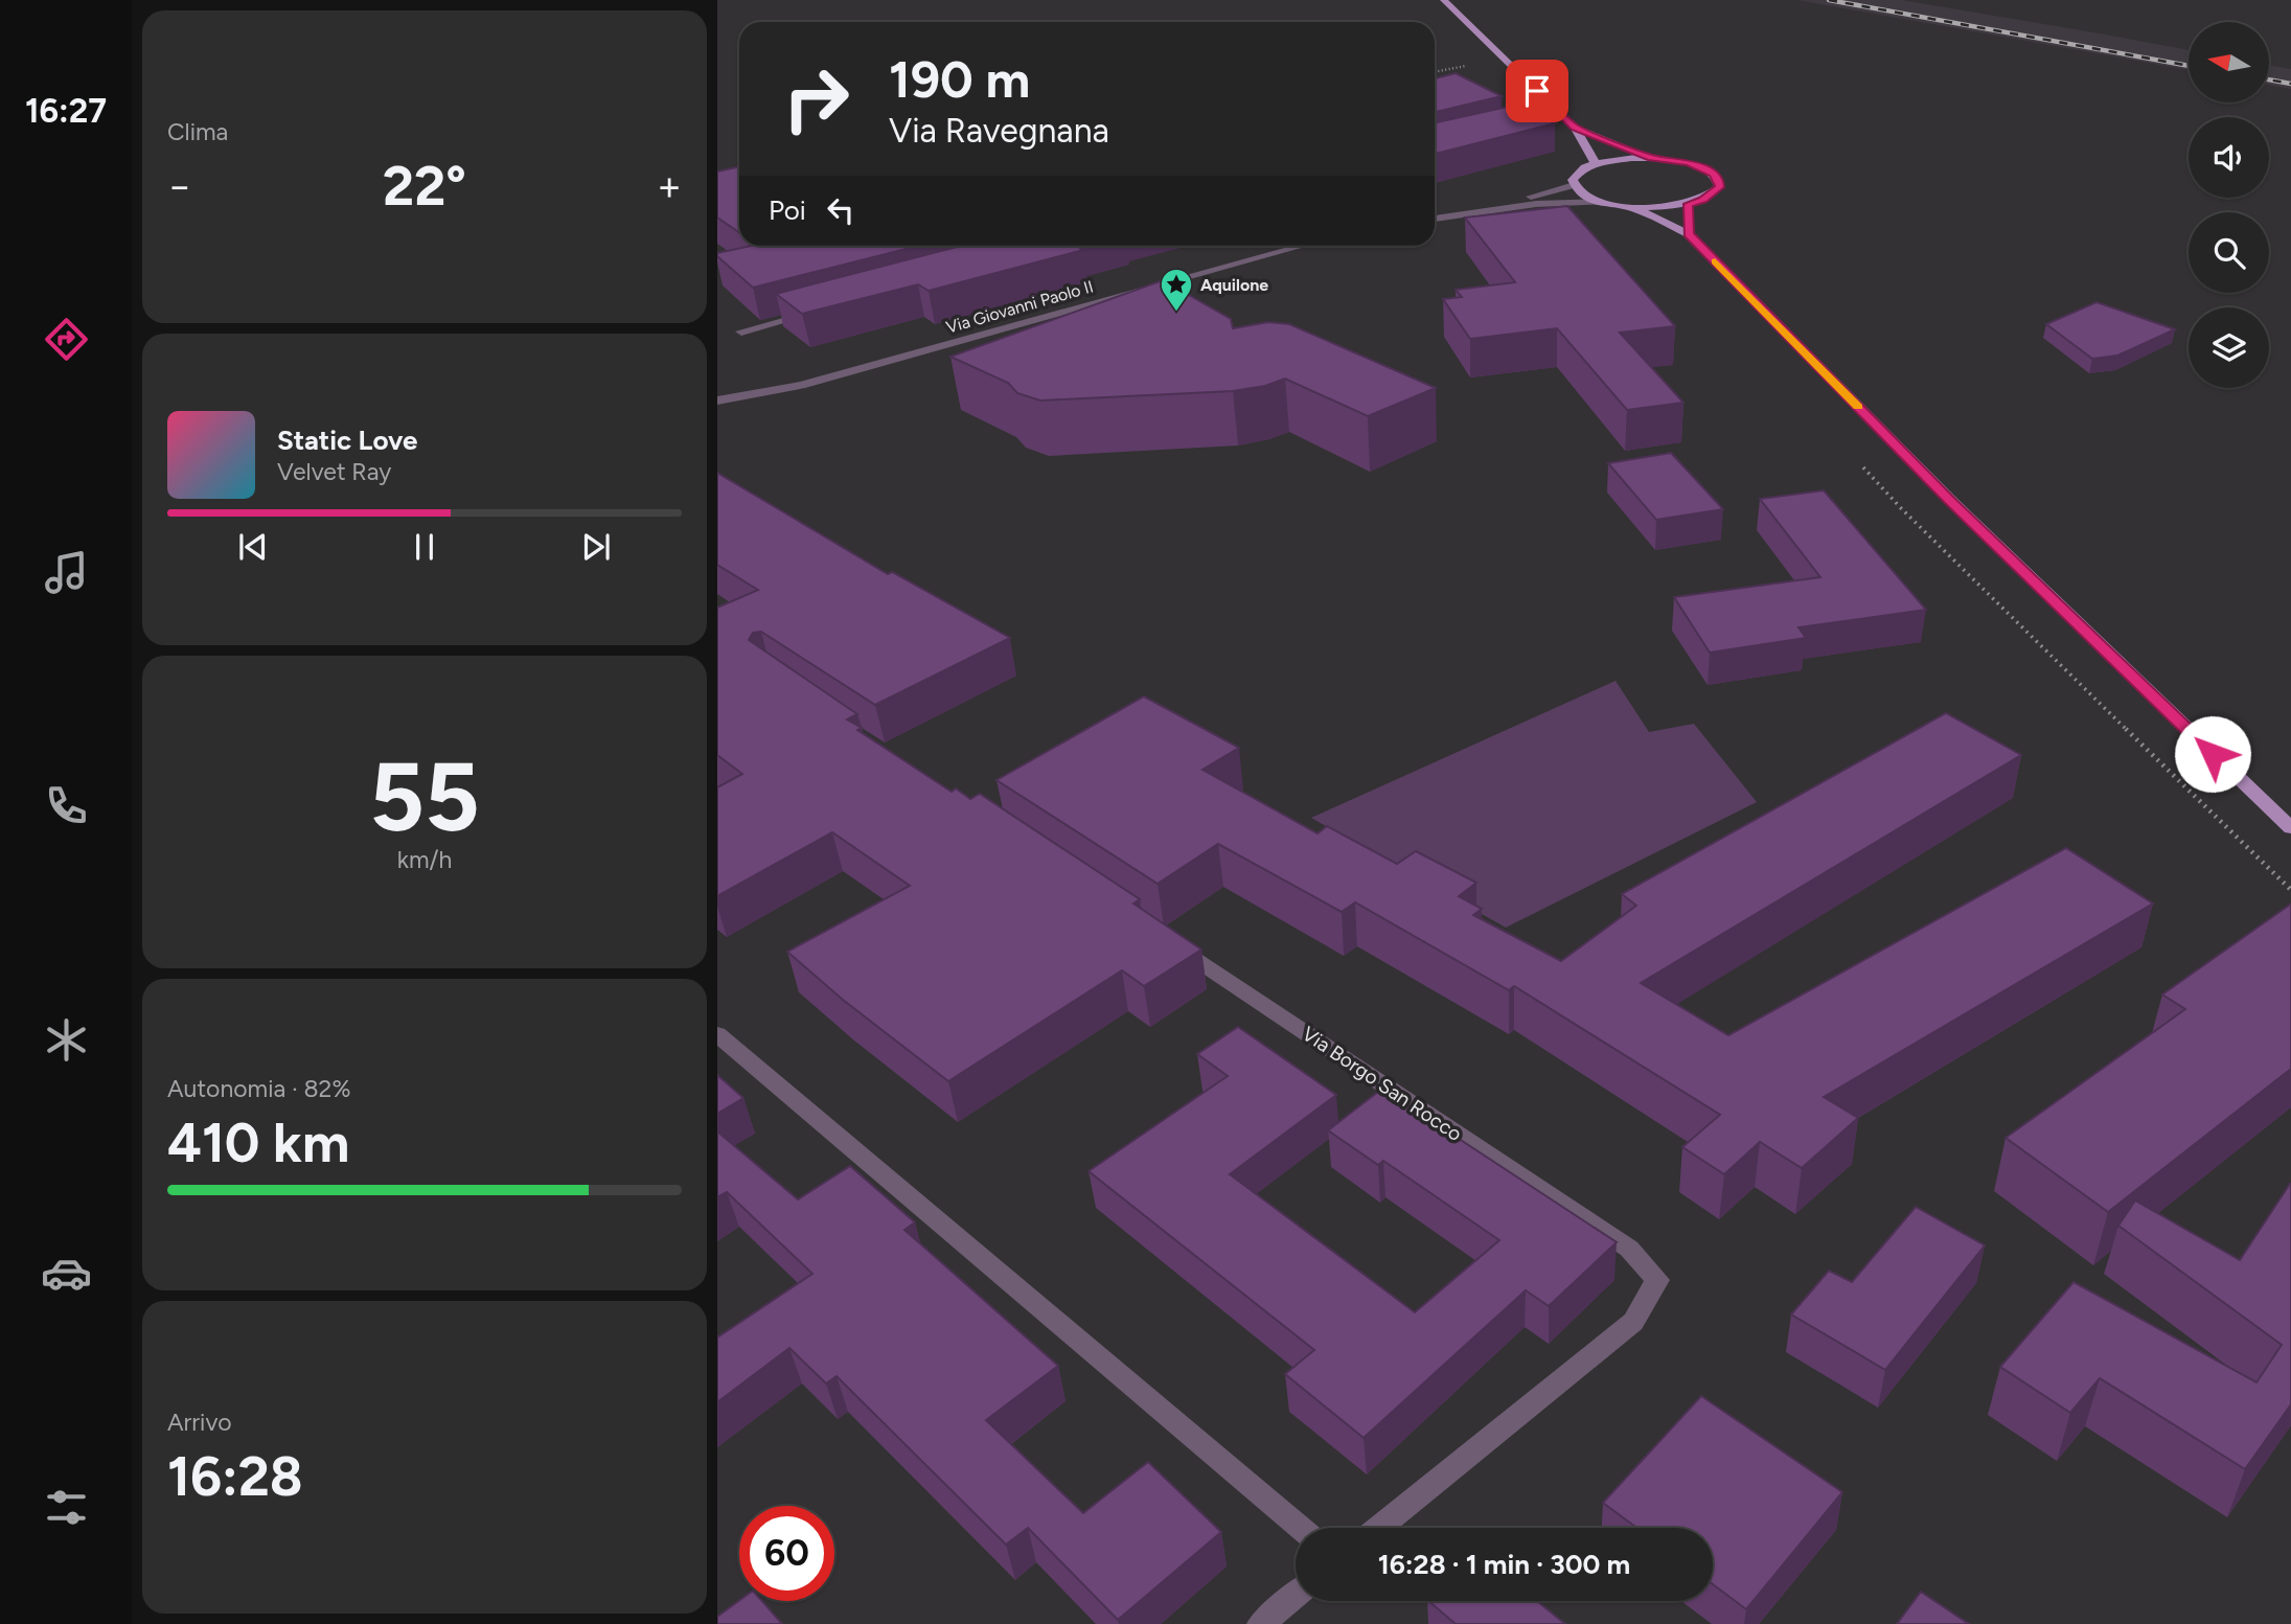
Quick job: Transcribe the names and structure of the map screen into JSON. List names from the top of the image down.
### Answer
{
  "streets": {
    "street": ["Via Giovanni Paolo II", "Via Borgo San Rocco"]
  },
  "places": {
    "place": ["Aquilone"]
  },
  "north": "left",
  "page": {
    "tabs": "16:27",
    "tile": [
      "Clima",
      ["55", "km/h"],
      ["Autonomia · 82%", "410 km"],
      ["Arrivo", "16:28"]
    ],
    "turn": ["190 m", "Via Ravegnana"],
    "heat": ["−", "22°", "+"],
    "then": "Poi",
    "song": ["Static Love", "Velvet Ray"],
    "limit": "60",
    "trip": "16:28 · 1 min · 300 m"
  }
}
